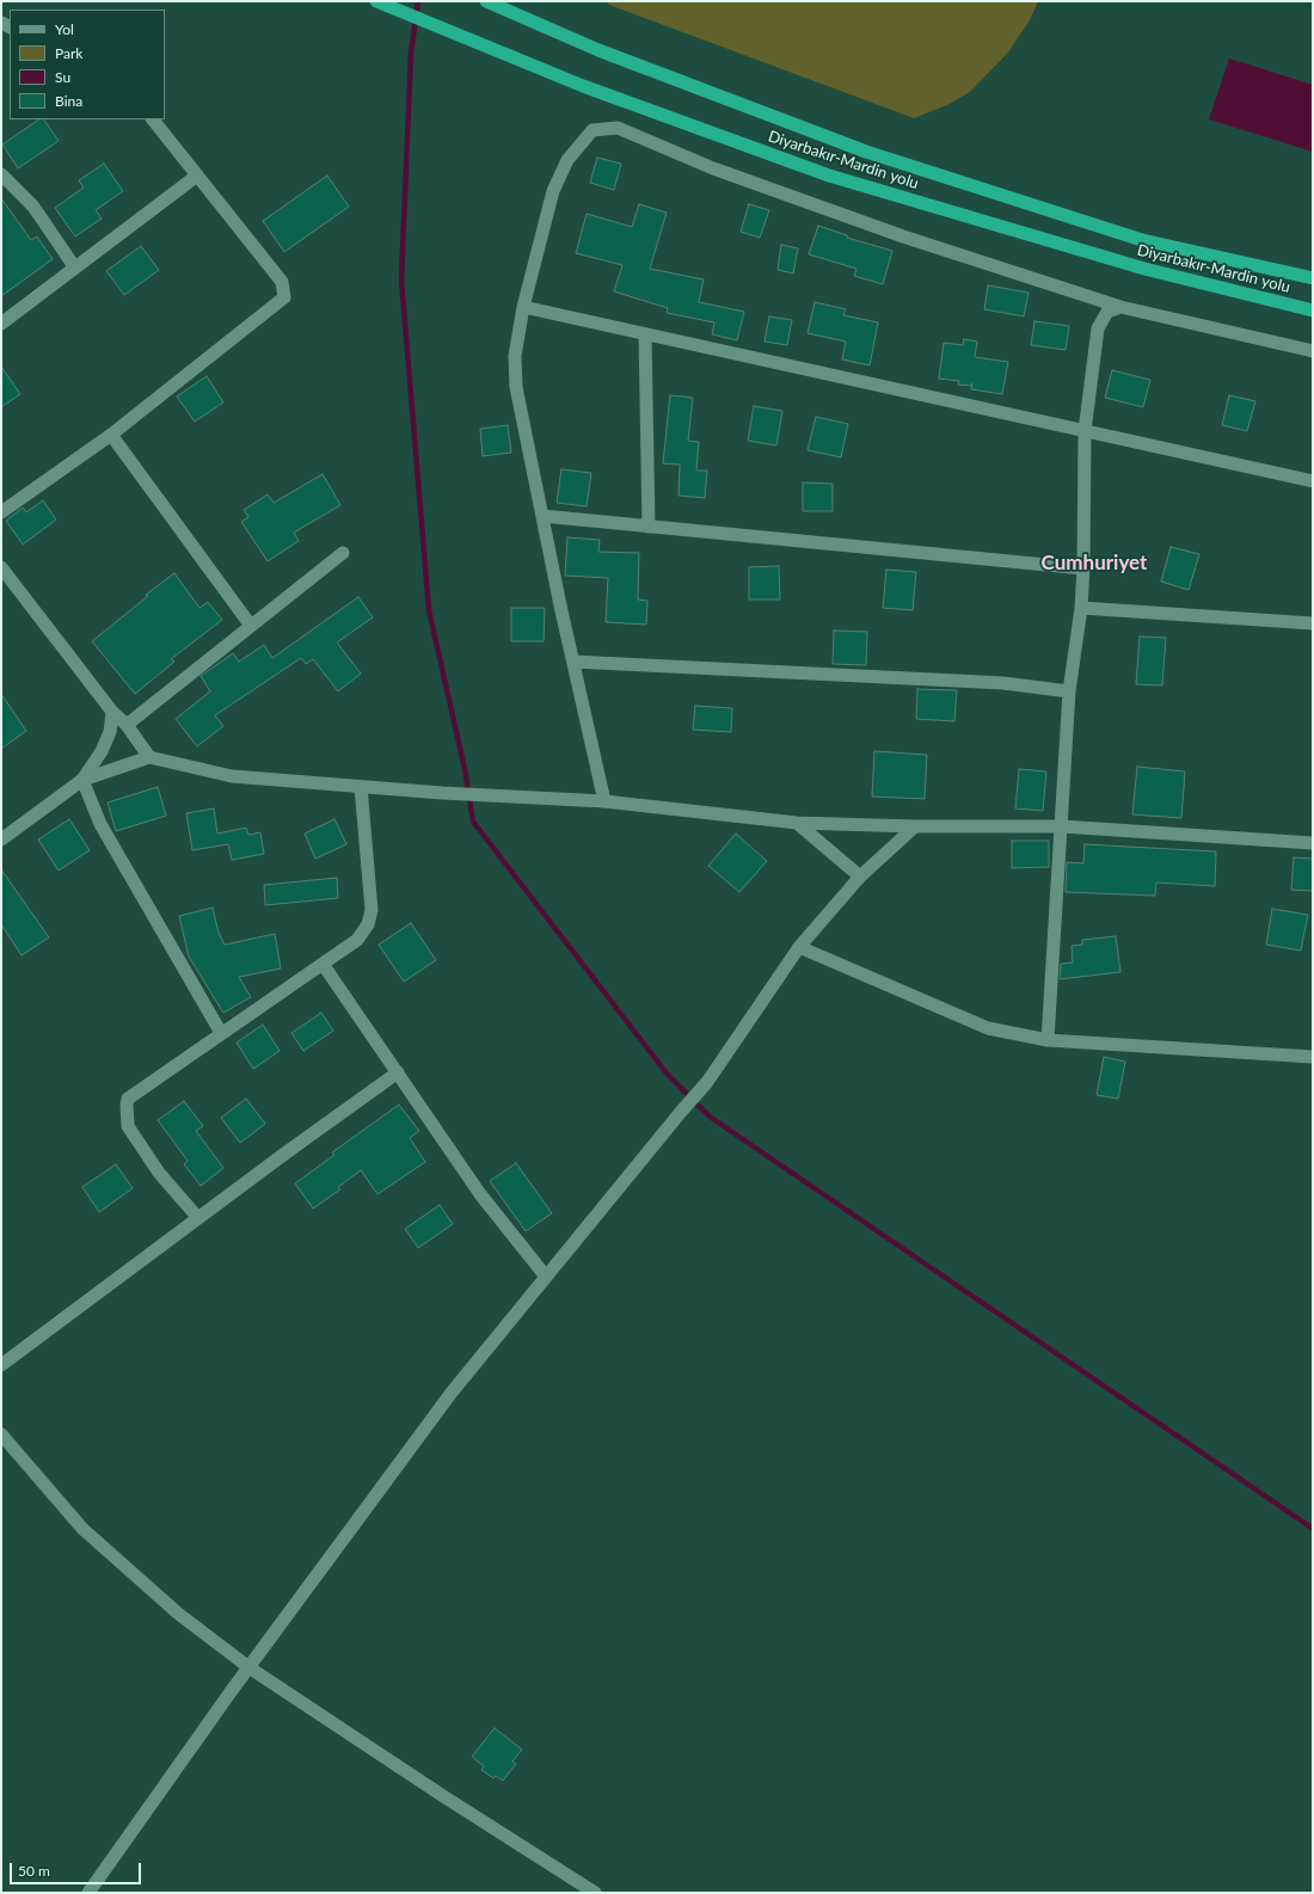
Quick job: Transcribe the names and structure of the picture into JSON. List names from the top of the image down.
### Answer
{
  "streets": {
    "highway": ["Diyarbakır-Mardin yolu"]
  },
  "districts": ["Cumhuriyet"],
  "legend": [
    "Yol",
    "Park",
    "Su",
    "Bina"
  ],
  "scale_bar": "50 m"
}
